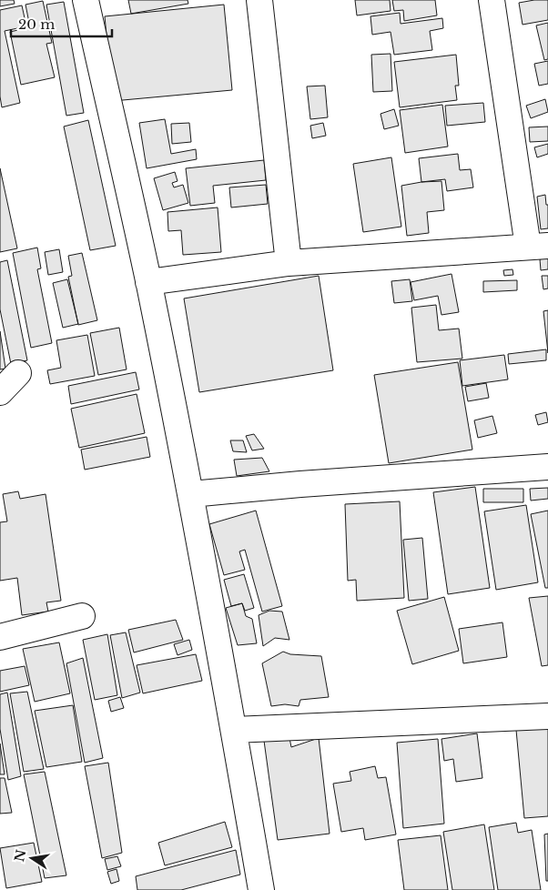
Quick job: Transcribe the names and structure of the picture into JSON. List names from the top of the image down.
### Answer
{
  "scale_bar": "20 m",
  "north": "left"
}
